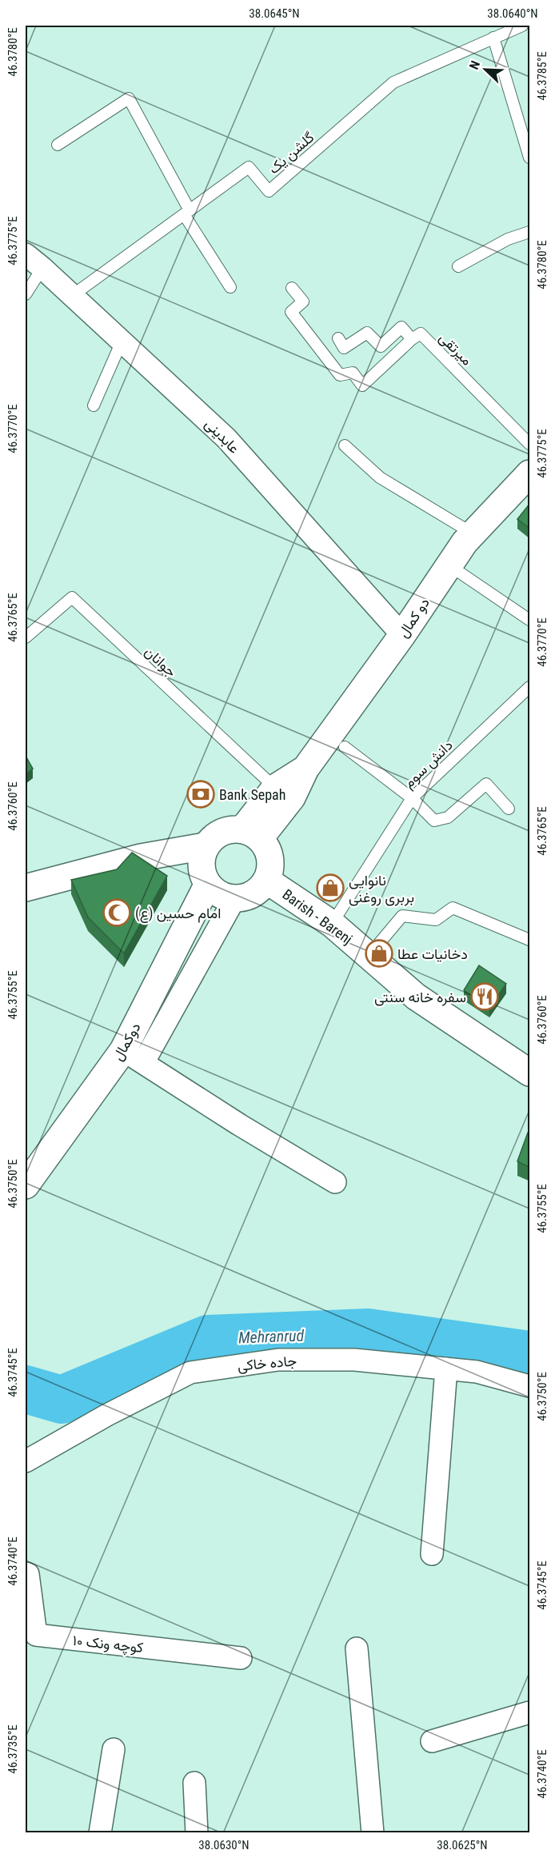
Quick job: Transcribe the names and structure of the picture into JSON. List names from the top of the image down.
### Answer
{
  "streets": {
    "main road": ["دو کمال", "Barish - Barenj", "دوکمال"],
    "street": ["عابدینی", "جاده خاکی", "کوچه ونک ۱۰"],
    "lane": [
      "گلشن یک",
      "میرتقی",
      "جوانان",
      "دانش سوم"
    ]
  },
  "crossings": [
    ["گلشن یک", "عابدینی"],
    ["عابدینی", "دو کمال"],
    ["دو کمال", "جوانان"],
    ["دو کمال", "Barish - Barenj"],
    ["دو کمال", "دوکمال"],
    ["دانش سوم", "Barish - Barenj"],
    ["Barish - Barenj", "دوکمال"]
  ],
  "water": ["Mehranrud"],
  "places": {
    "bank": ["Bank Sepah"],
    "shop": ["نانوایی بربری روغنی", "دخانیات عطا"],
    "mosque": ["امام حسین (ع)"],
    "restaurant": ["سفره خانه سنتی"]
  },
  "north": "top left",
  "coordinates": [
    "38.0645°N",
    "38.0640°N",
    "46.3780°E",
    "46.3785°E",
    "46.3775°E",
    "46.3770°E",
    "46.3765°E",
    "46.3760°E",
    "46.3755°E",
    "46.3750°E",
    "46.3745°E",
    "46.3740°E",
    "46.3735°E",
    "38.0630°N",
    "38.0625°N"
  ]
}
